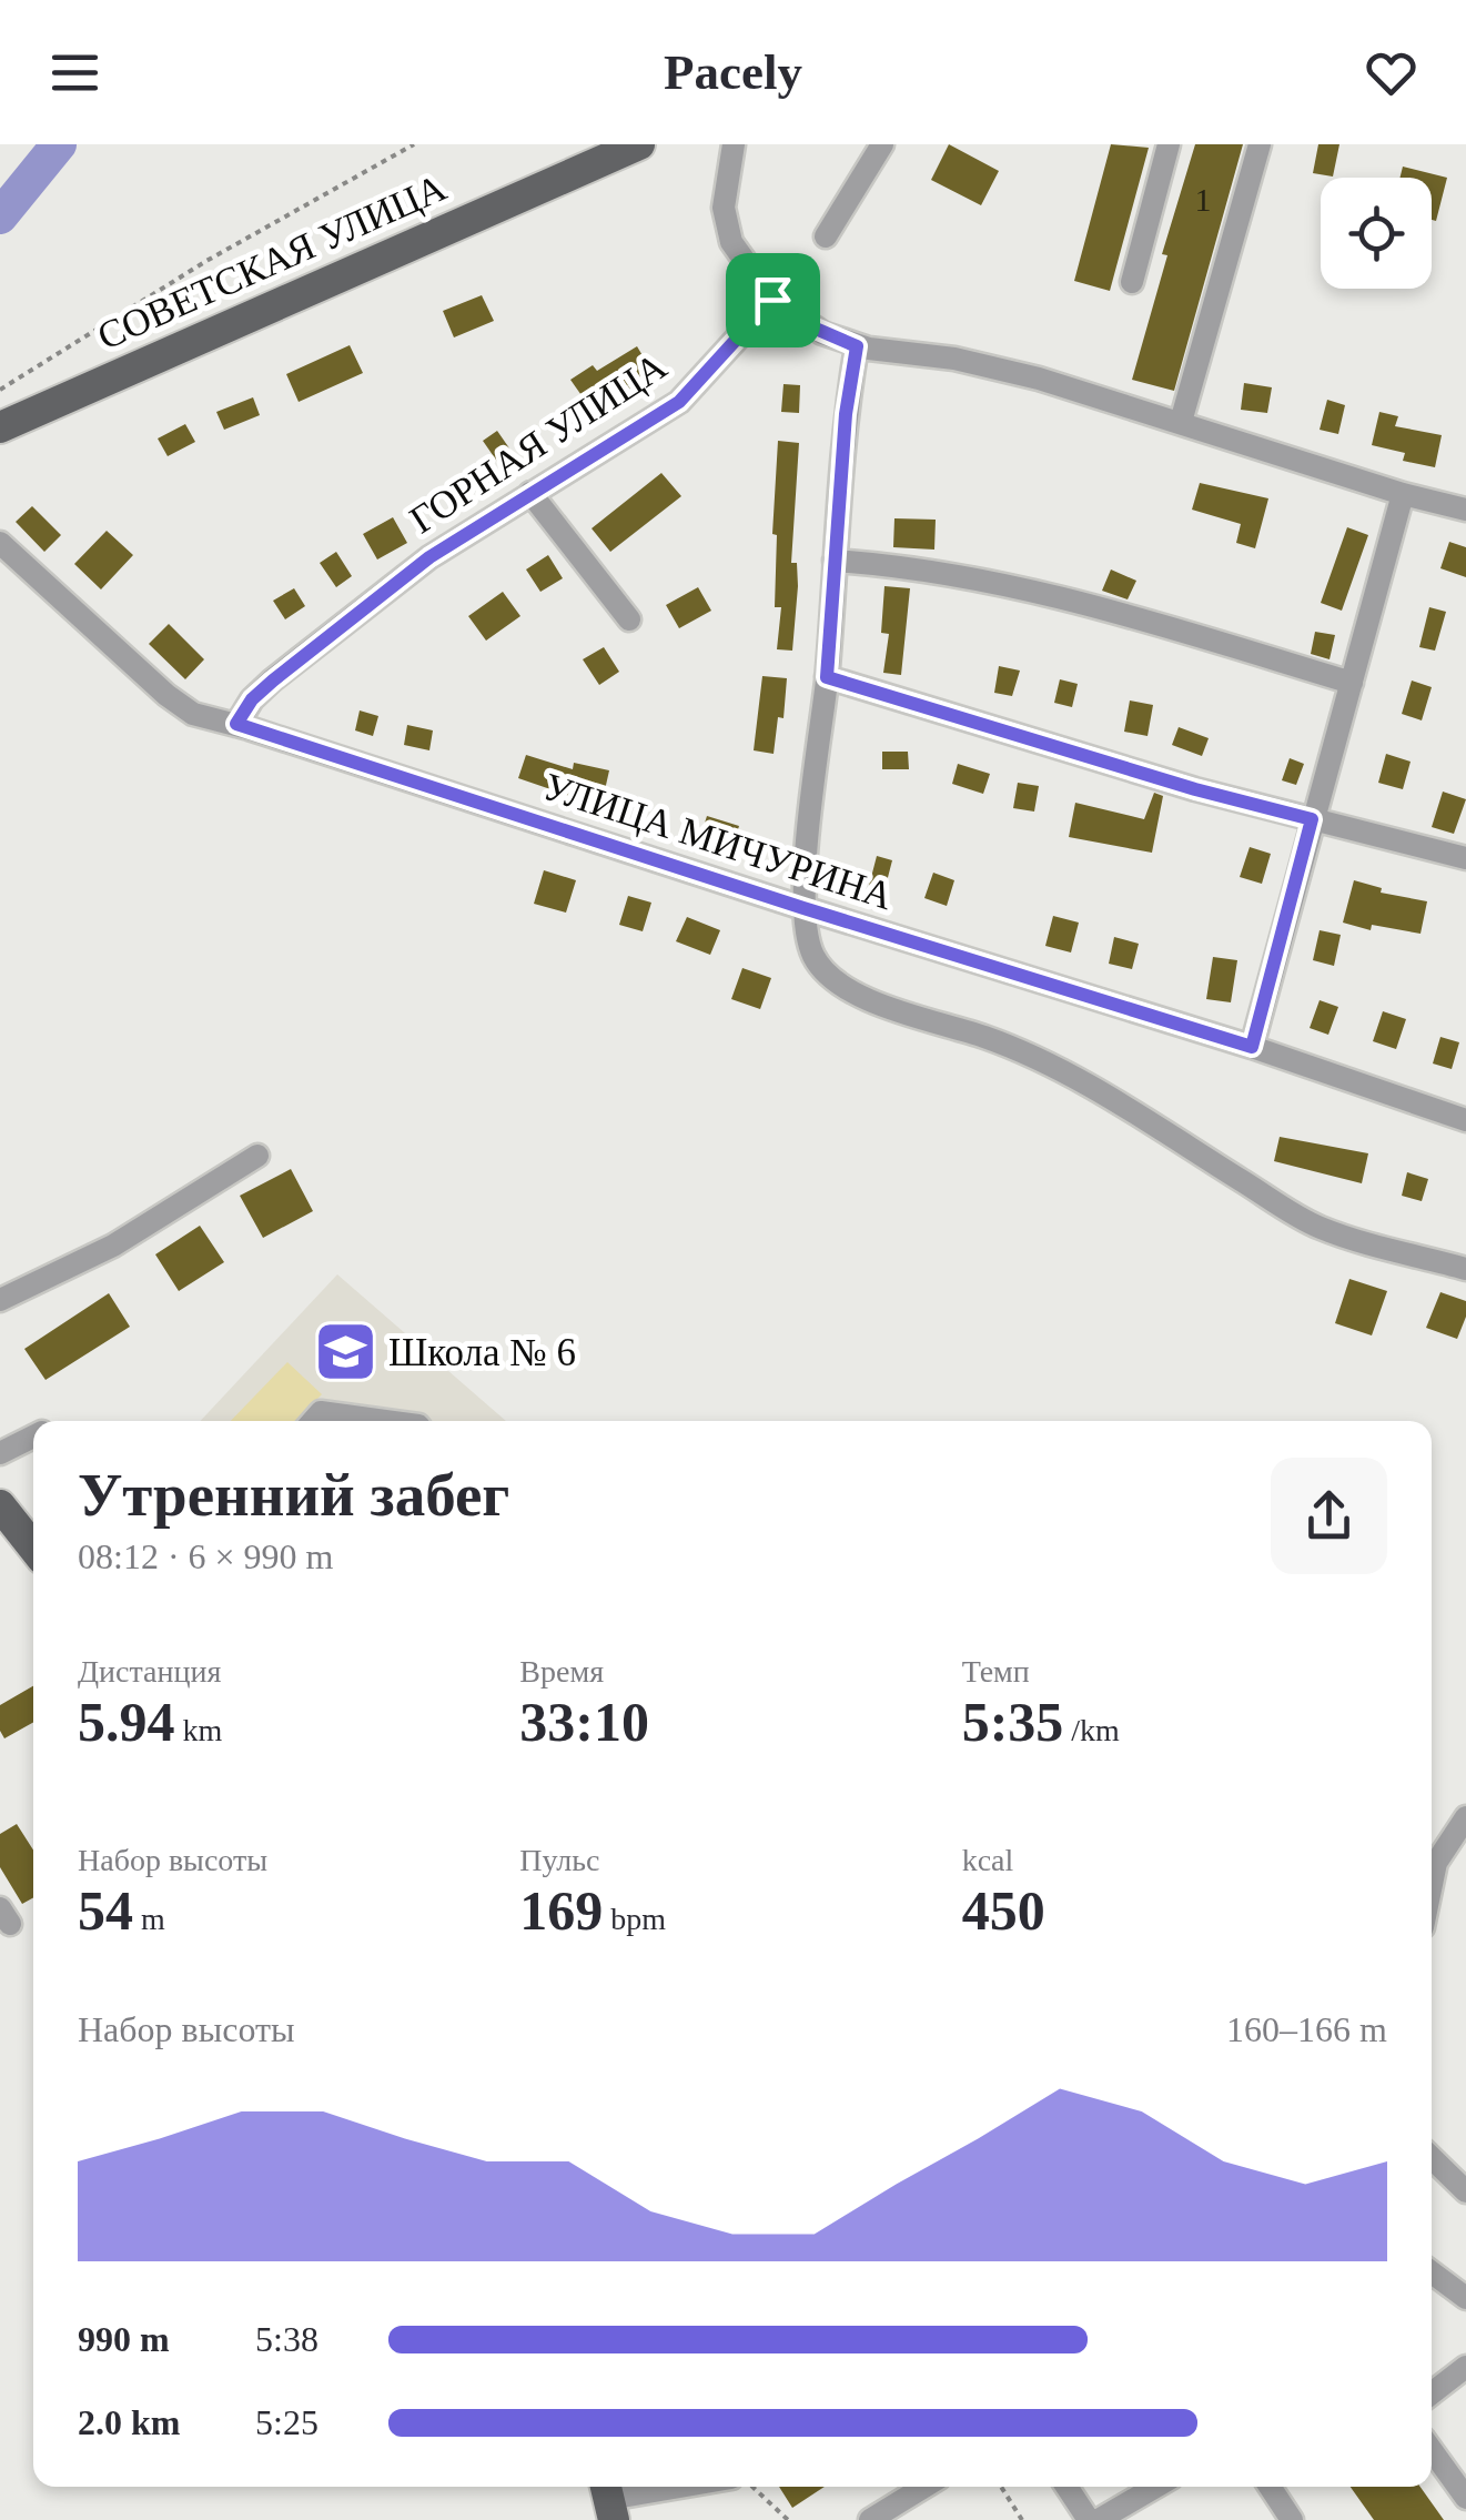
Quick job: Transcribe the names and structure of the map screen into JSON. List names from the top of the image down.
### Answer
{
  "streets": {
    "main road": ["СОВЕТСКАЯ УЛИЦА"],
    "street": ["ГОРНАЯ УЛИЦА", "УЛИЦА МИЧУРИНА"]
  },
  "crossings": [
    ["ГОРНАЯ УЛИЦА", "УЛИЦА МИЧУРИНА"]
  ],
  "places": {
    "school or university": ["Школа № 6"]
  },
  "house_numbers": ["1"],
  "page": {
    "header": "Pacely",
    "heading": ["Утренний забег", "08:12 · 6 × 990 m"],
    "stats": [
      ["Дистанция", "5.94 km"],
      ["Время", "33:10"],
      ["Темп", "5:35 /km"],
      ["Набор высоты", "54 m"],
      ["Пульс", "169 bpm"],
      ["kcal", "450"]
    ],
    "chart": ["Набор высоты", "160–166 m"],
    "list": [
      {
        "name": "990 m",
        "note": "5:38"
      },
      {
        "name": "2.0 km",
        "note": "5:25"
      }
    ]
  }
}
